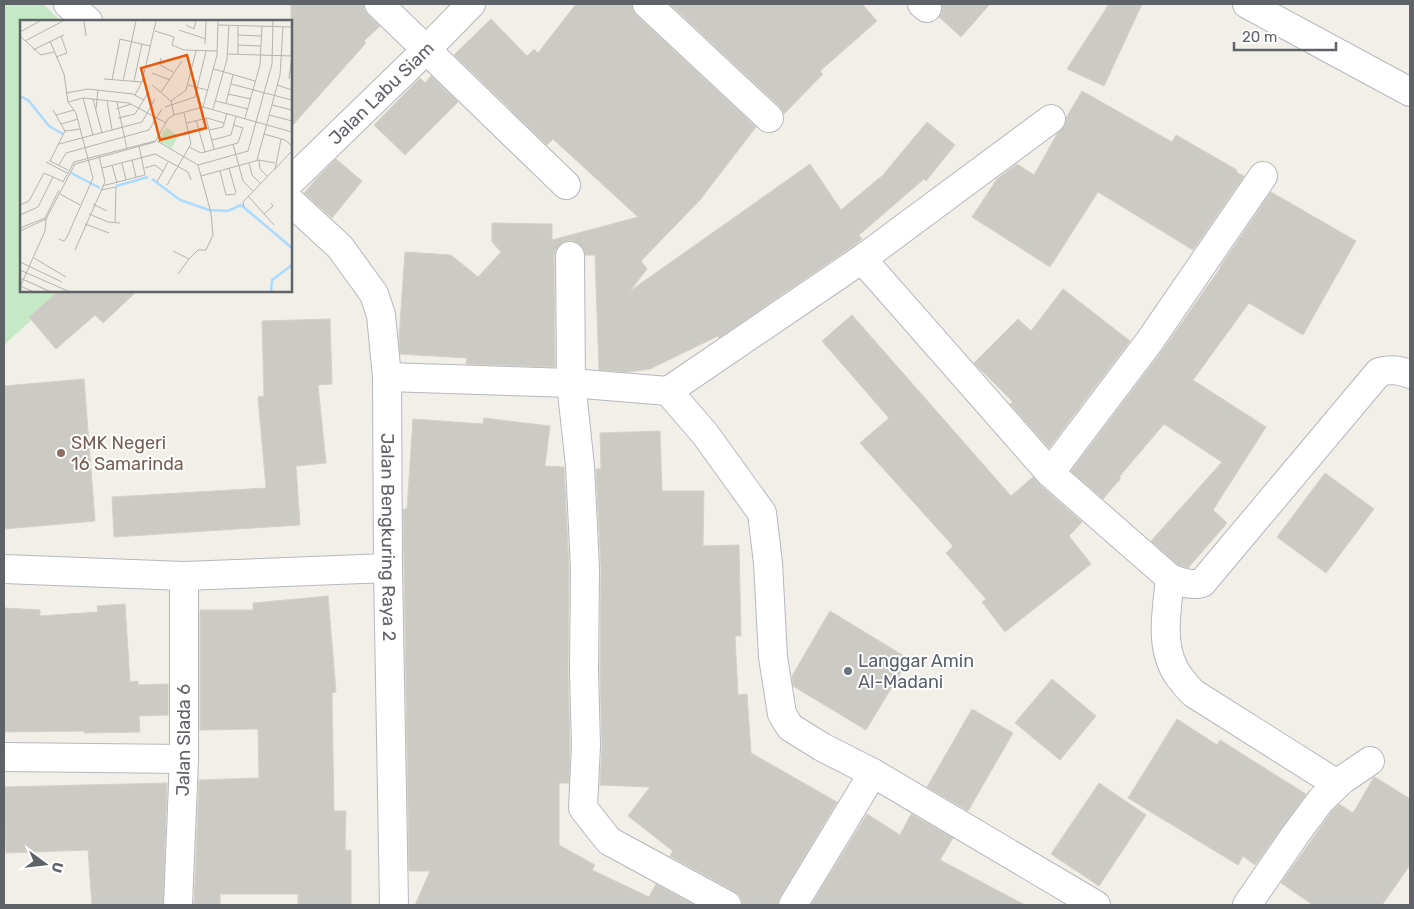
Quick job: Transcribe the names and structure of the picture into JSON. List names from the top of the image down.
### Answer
{
  "streets": {
    "street": ["Jalan Labu Siam", "Jalan Bengkuring Raya 2", "Jalan Slada 6"]
  },
  "places": ["SMK Negeri 16 Samarinda", "Langgar Amin Al-Madani"],
  "scale_bar": "20 m",
  "north": "right"
}
